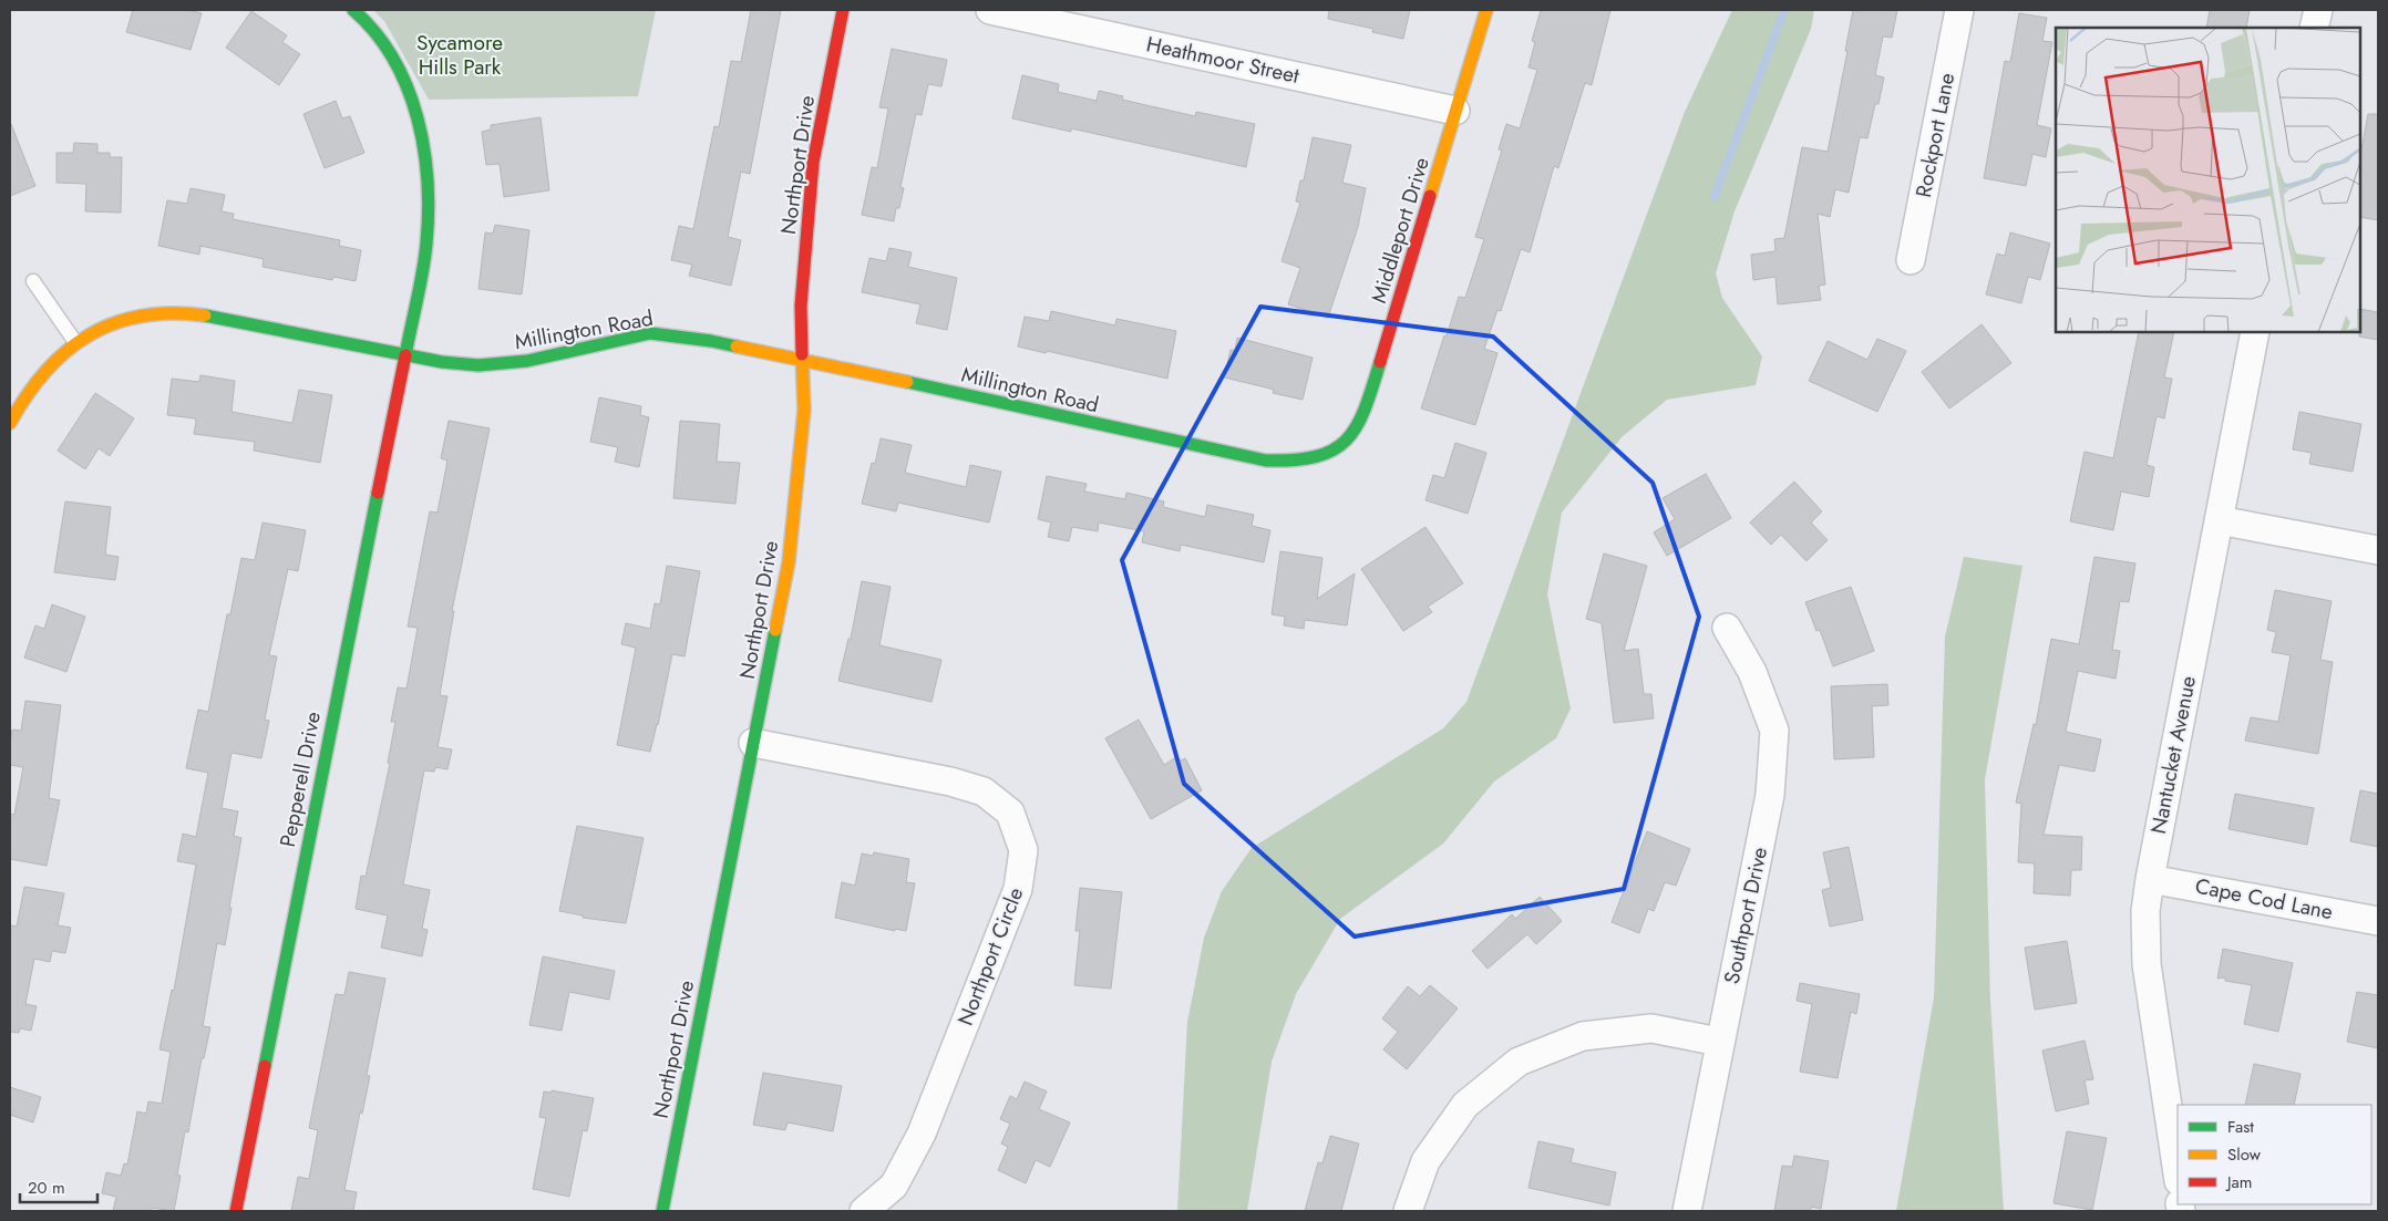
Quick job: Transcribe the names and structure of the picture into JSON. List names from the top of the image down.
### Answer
{
  "streets": {
    "street": [
      "Heathmoor Street",
      "Rockport Lane",
      "Northport Drive",
      "Middleport Drive",
      "Millington Road",
      "Nantucket Avenue",
      "Pepperell Drive",
      "Cape Cod Lane",
      "Southport Drive",
      "Northport Circle"
    ]
  },
  "crossings": [
    ["Heathmoor Street", "Middleport Drive"],
    ["Northport Drive", "Millington Road"],
    ["Northport Drive", "Northport Circle"],
    ["Middleport Drive", "Millington Road"],
    ["Millington Road", "Pepperell Drive"],
    ["Nantucket Avenue", "Cape Cod Lane"]
  ],
  "parks": ["Sycamore Hills Park"],
  "legend": ["Fast", "Slow", "Jam"],
  "scale_bar": "20 m"
}
